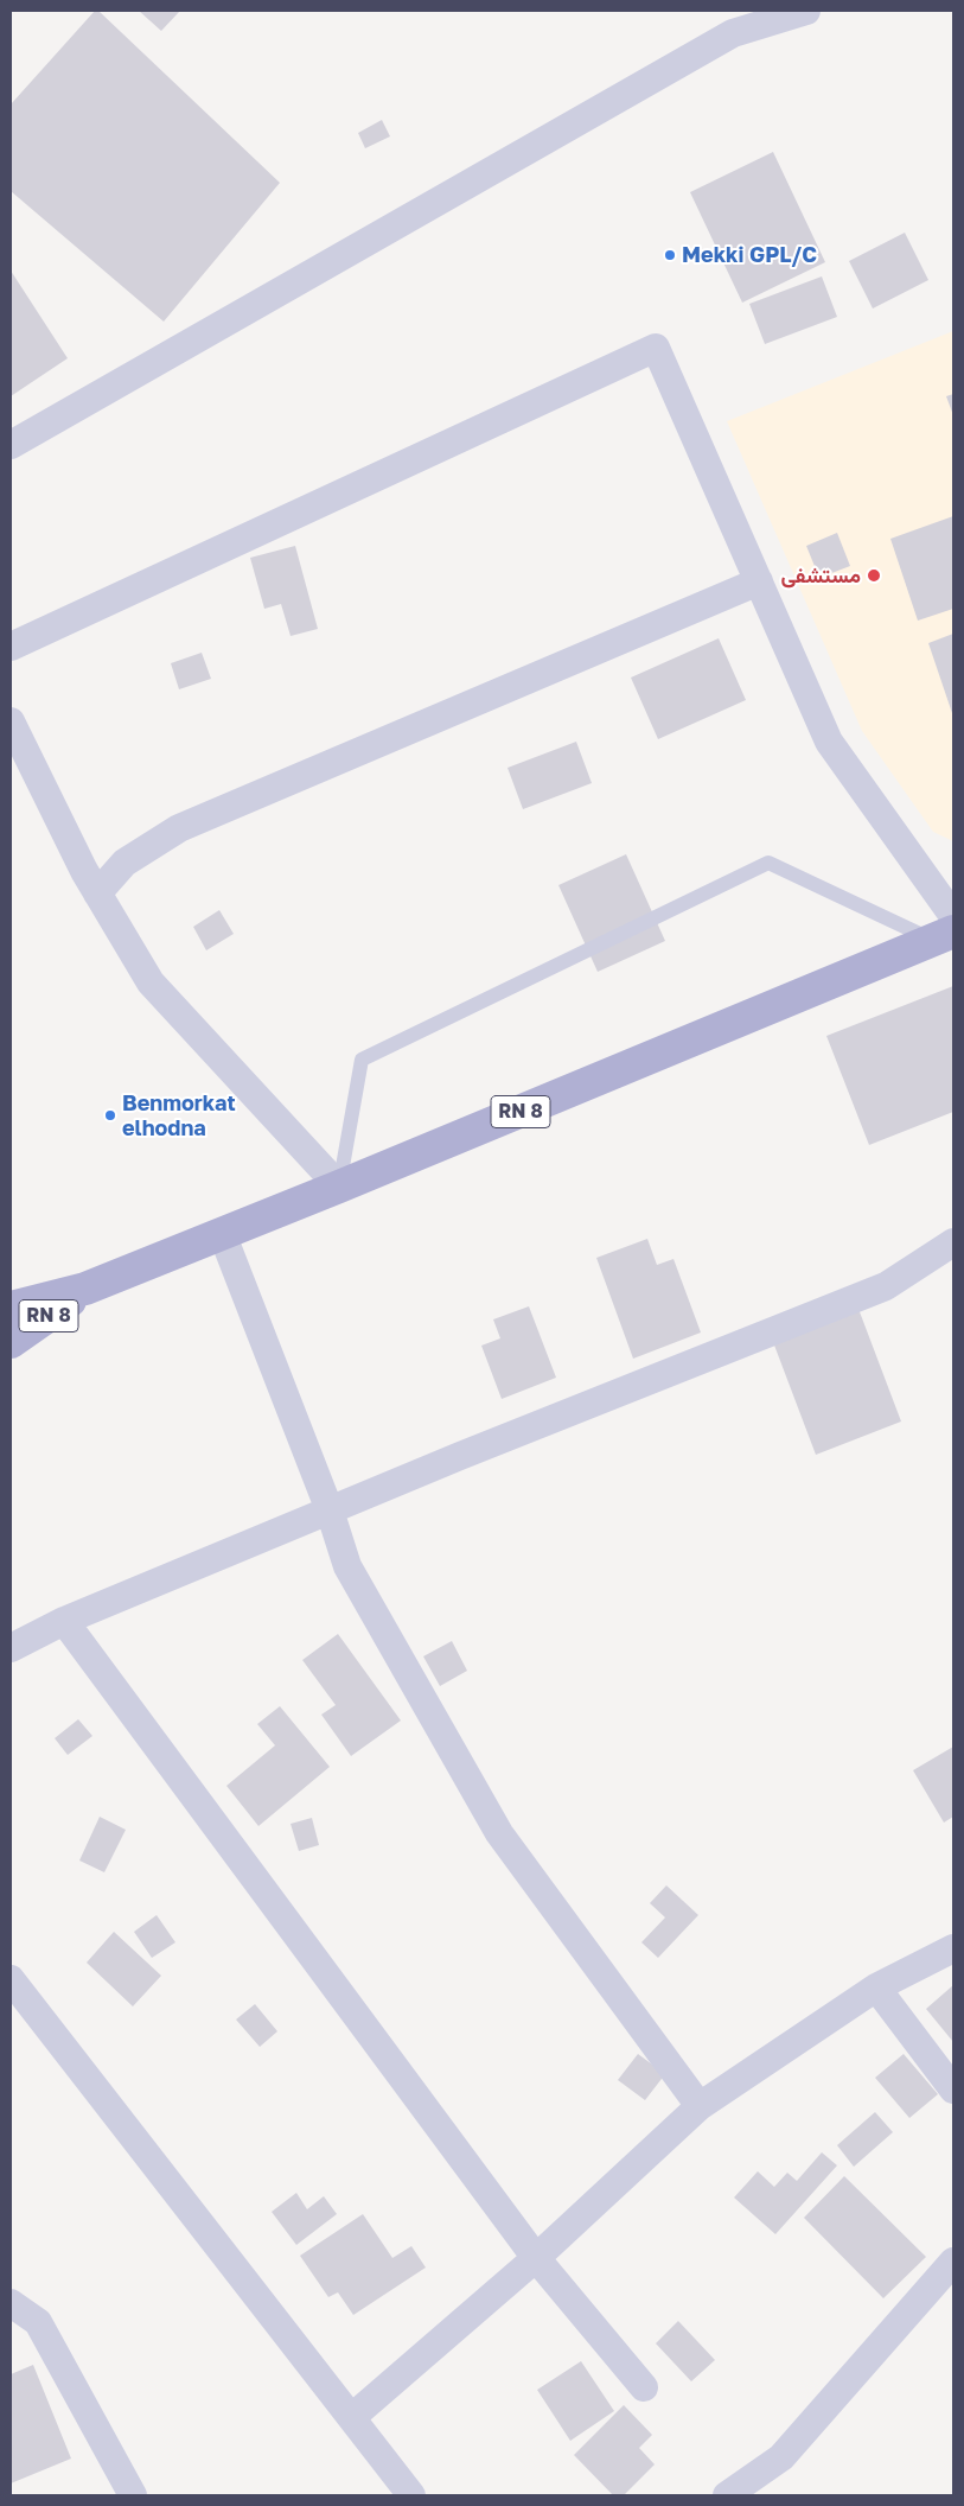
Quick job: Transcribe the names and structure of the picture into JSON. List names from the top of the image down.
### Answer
{
  "streets": {
    "main road": ["RN 8"]
  },
  "places": ["Mekki GPL/C", "مستشفى", "Benmorkat elhodna"]
}
